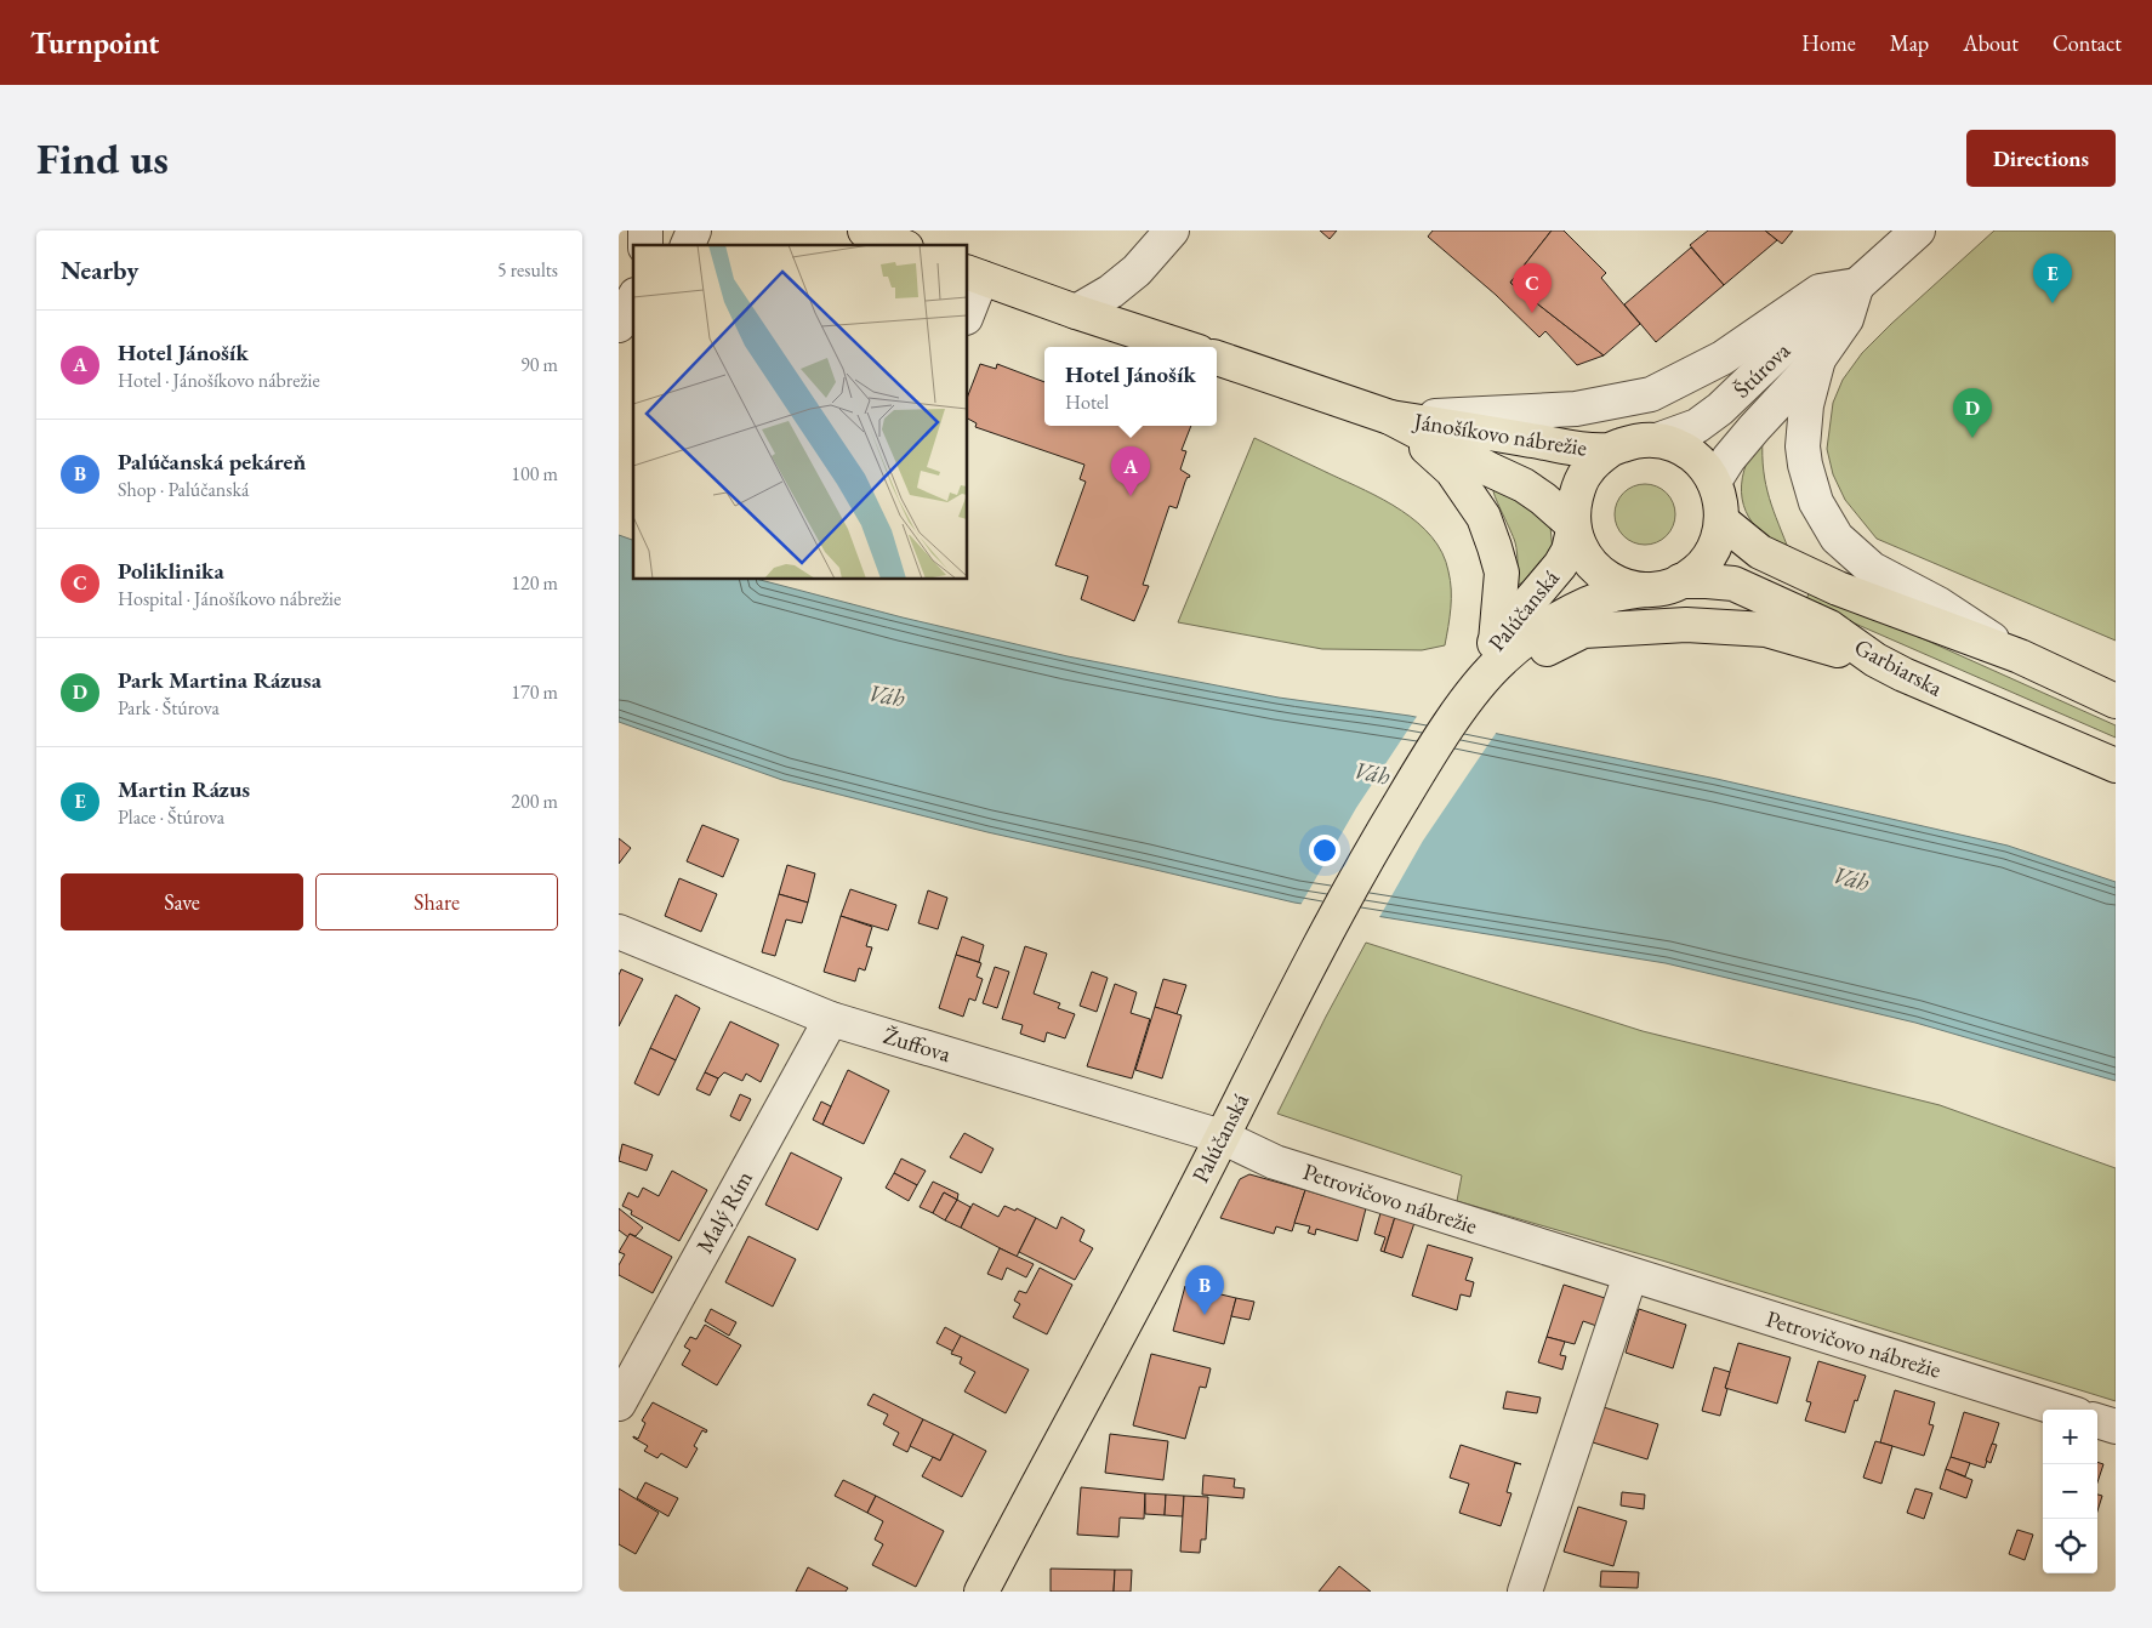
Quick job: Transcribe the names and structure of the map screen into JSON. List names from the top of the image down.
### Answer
{
  "streets": {
    "main road": ["Jánošíkovo nábrežie", "Palúčanská", "Garbiarska"],
    "street": [
      "Štúrova",
      "Žuffova",
      "Petrovičovo nábrežie",
      "Malý Rím"
    ]
  },
  "crossings": [
    ["Štúrova", "Jánošíkovo nábrežie"],
    ["Štúrova", "Palúčanská"],
    ["Štúrova", "Garbiarska"],
    ["Jánošíkovo nábrežie", "Palúčanská"],
    ["Jánošíkovo nábrežie", "Garbiarska"],
    ["Palúčanská", "Garbiarska"],
    ["Palúčanská", "Žuffova"],
    ["Palúčanská", "Petrovičovo nábrežie"],
    ["Žuffova", "Petrovičovo nábrežie"],
    ["Žuffova", "Malý Rím"]
  ],
  "water": ["Váh"],
  "page": {
    "header": "Turnpoint",
    "nav": [
      "Home",
      "Map",
      "About",
      "Contact"
    ],
    "buttons": [
      "Directions",
      ["Save", "Share"]
    ],
    "title": "Find us",
    "heading": ["Nearby", "5 results"],
    "pins": [
      "E",
      "C",
      "D",
      "A",
      "B"
    ],
    "list": [
      {
        "mark": "A",
        "name": "Hotel Jánošík",
        "note": "Hotel · Jánošíkovo nábrežie",
        "value": "90 m"
      },
      {
        "mark": "B",
        "name": "Palúčanská pekáreň",
        "note": "Shop · Palúčanská",
        "value": "100 m"
      },
      {
        "mark": "C",
        "name": "Poliklinika",
        "note": "Hospital · Jánošíkovo nábrežie",
        "value": "120 m"
      },
      {
        "mark": "D",
        "name": "Park Martina Rázusa",
        "note": "Park · Štúrova",
        "value": "170 m"
      },
      {
        "mark": "E",
        "name": "Martin Rázus",
        "note": "Place · Štúrova",
        "value": "200 m"
      }
    ],
    "popup": ["Hotel Jánošík", "Hotel"],
    "map_buttons": ["+", "−"]
  }
}
